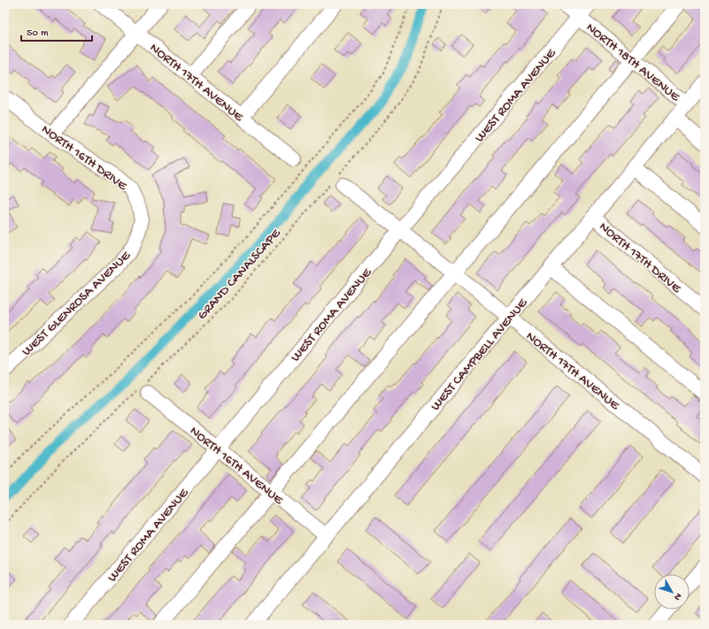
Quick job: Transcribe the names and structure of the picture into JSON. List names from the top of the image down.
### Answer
{
  "streets": {
    "street": [
      "NORTH 18TH AVENUE",
      "NORTH 17TH AVENUE",
      "WEST ROMA AVENUE",
      "NORTH 16TH DRIVE",
      "NORTH 17TH DRIVE",
      "WEST GLENROSA AVENUE",
      "WEST CAMPBELL AVENUE",
      "NORTH 16TH AVENUE"
    ],
    "path": ["GRAND CANALSCAPE"]
  },
  "crossings": [
    ["NORTH 18TH AVENUE", "WEST ROMA AVENUE"],
    ["NORTH 18TH AVENUE", "WEST CAMPBELL AVENUE"],
    ["NORTH 17TH AVENUE", "WEST ROMA AVENUE"],
    ["NORTH 17TH AVENUE", "GRAND CANALSCAPE"],
    ["NORTH 17TH AVENUE", "WEST CAMPBELL AVENUE"],
    ["WEST ROMA AVENUE", "NORTH 16TH AVENUE"],
    ["NORTH 16TH DRIVE", "WEST GLENROSA AVENUE"],
    ["NORTH 17TH DRIVE", "WEST CAMPBELL AVENUE"],
    ["GRAND CANALSCAPE", "NORTH 16TH AVENUE"],
    ["WEST CAMPBELL AVENUE", "NORTH 16TH AVENUE"]
  ],
  "scale_bar": "50 m",
  "north": "bottom right"
}
